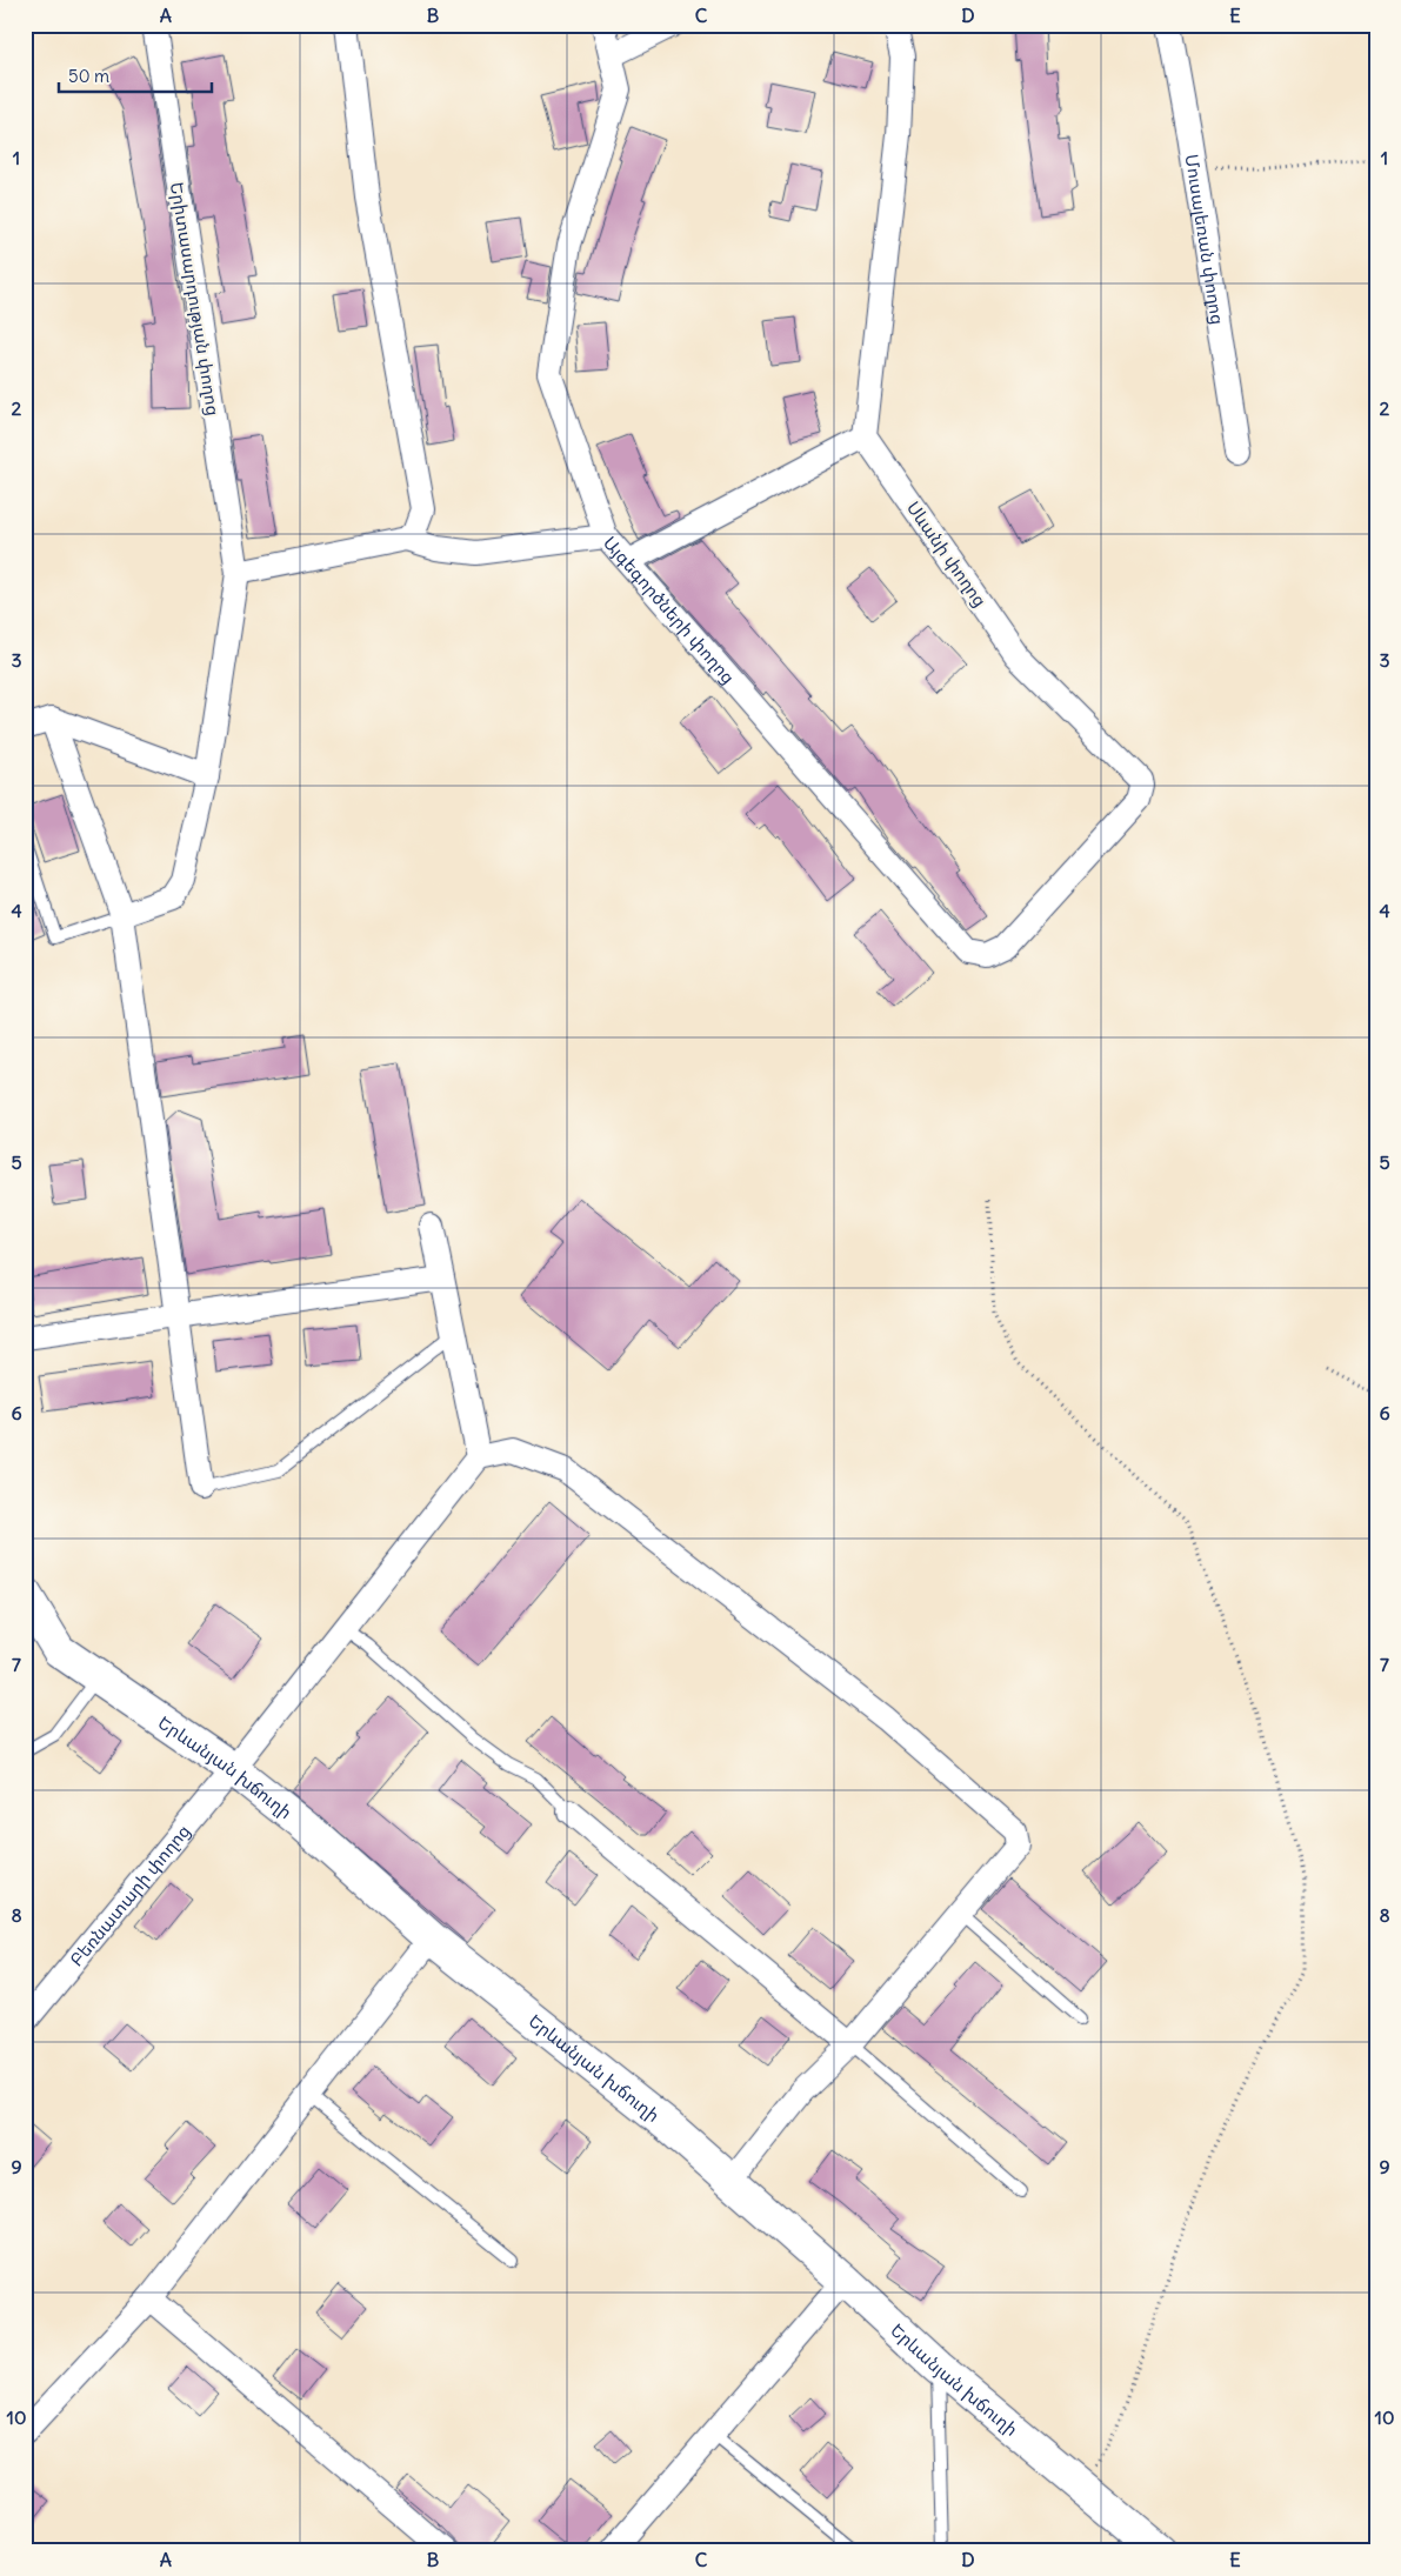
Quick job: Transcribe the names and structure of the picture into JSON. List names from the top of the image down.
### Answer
{
  "streets": {
    "main road": ["Երևանյան խճուղի"],
    "street": [
      "Մուսալեռան փողոց",
      "Երիտասարդության փողոց",
      "Սևանի փողոց",
      "Այգեգործների փողոց",
      "Բեռնատարի փողոց"
    ]
  },
  "crossings": [
    ["Սևանի փողոց", "Այգեգործների փողոց"],
    ["Երևանյան խճուղի", "Բեռնատարի փողոց"]
  ],
  "scale_bar": "50 m",
  "grid": {
    "columns": [
      "A",
      "B",
      "C",
      "D",
      "E"
    ],
    "rows": [
      "1",
      "2",
      "3",
      "4",
      "5",
      "6",
      "7",
      "8",
      "9",
      "10"
    ]
  }
}
